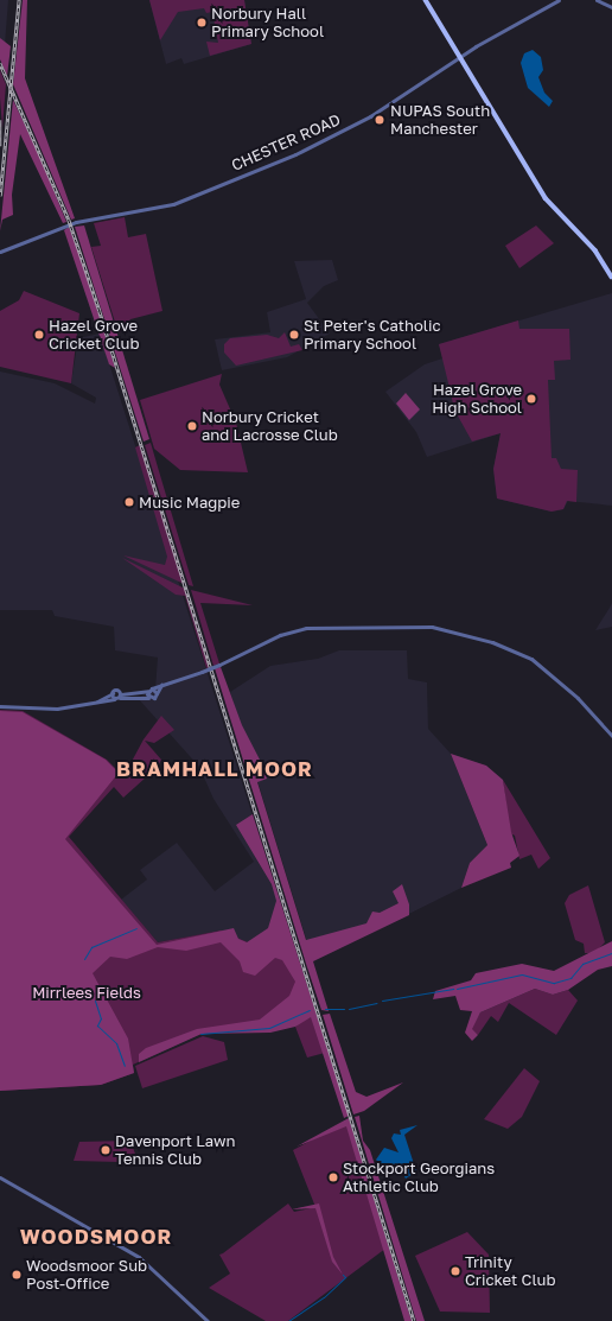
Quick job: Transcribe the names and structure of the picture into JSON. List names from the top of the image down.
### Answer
{
  "streets": {
    "street": ["CHESTER ROAD"]
  },
  "districts": ["BRAMHALL MOOR", "WOODSMOOR"],
  "parks": ["Mirrlees Fields"],
  "places": [
    "Norbury Hall Primary School",
    "NUPAS South Manchester",
    "Hazel Grove Cricket Club",
    "St Peter's Catholic Primary School",
    "Hazel Grove High School",
    "Norbury Cricket and Lacrosse Club",
    "Music Magpie",
    "Davenport Lawn Tennis Club",
    "Stockport Georgians Athletic Club",
    "Trinity Cricket Club",
    "Woodsmoor Sub Post-Office"
  ]
}
